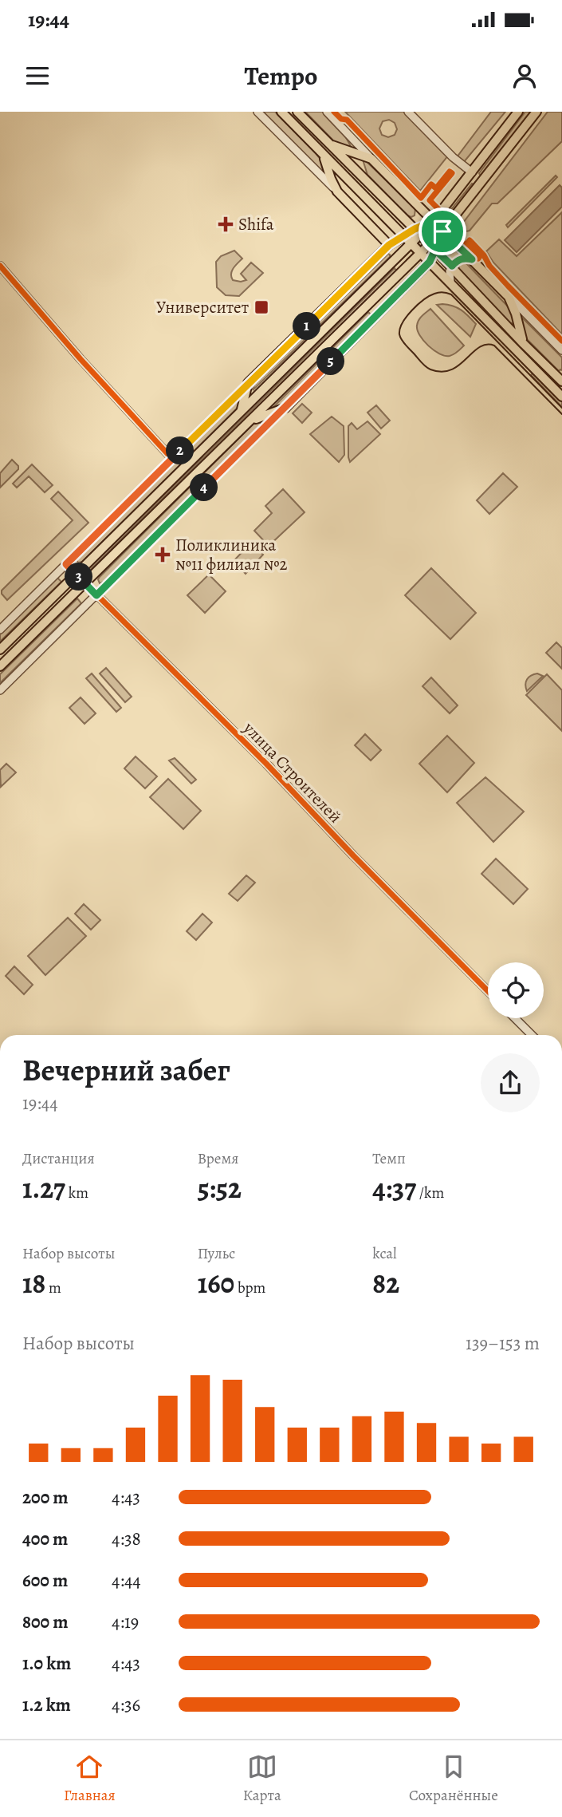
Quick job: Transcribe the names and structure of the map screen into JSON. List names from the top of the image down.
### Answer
{
  "streets": {
    "street": ["улица Строителей"]
  },
  "places": {
    "health": ["Shifa", "Поликлиника №11 филиал №2"],
    "transit": ["Университет"]
  },
  "page": {
    "status": "19:44",
    "header": "Tempo",
    "pins": [
      "1",
      "5",
      "2",
      "4",
      "3"
    ],
    "heading": ["Вечерний забег", "19:44"],
    "stats": [
      ["Дистанция", "1.27 km"],
      ["Время", "5:52"],
      ["Темп", "4:37 /km"],
      ["Набор высоты", "18 m"],
      ["Пульс", "160 bpm"],
      ["kcal", "82"]
    ],
    "chart": ["Набор высоты", "139–153 m"],
    "list": [
      {
        "name": "200 m",
        "note": "4:43"
      },
      {
        "name": "400 m",
        "note": "4:38"
      },
      {
        "name": "600 m",
        "note": "4:44"
      },
      {
        "name": "800 m",
        "note": "4:19"
      },
      {
        "name": "1.0 km",
        "note": "4:43"
      },
      {
        "name": "1.2 km",
        "note": "4:36"
      }
    ],
    "tabs": ["Главная", "Карта", "Сохранённые"]
  }
}
